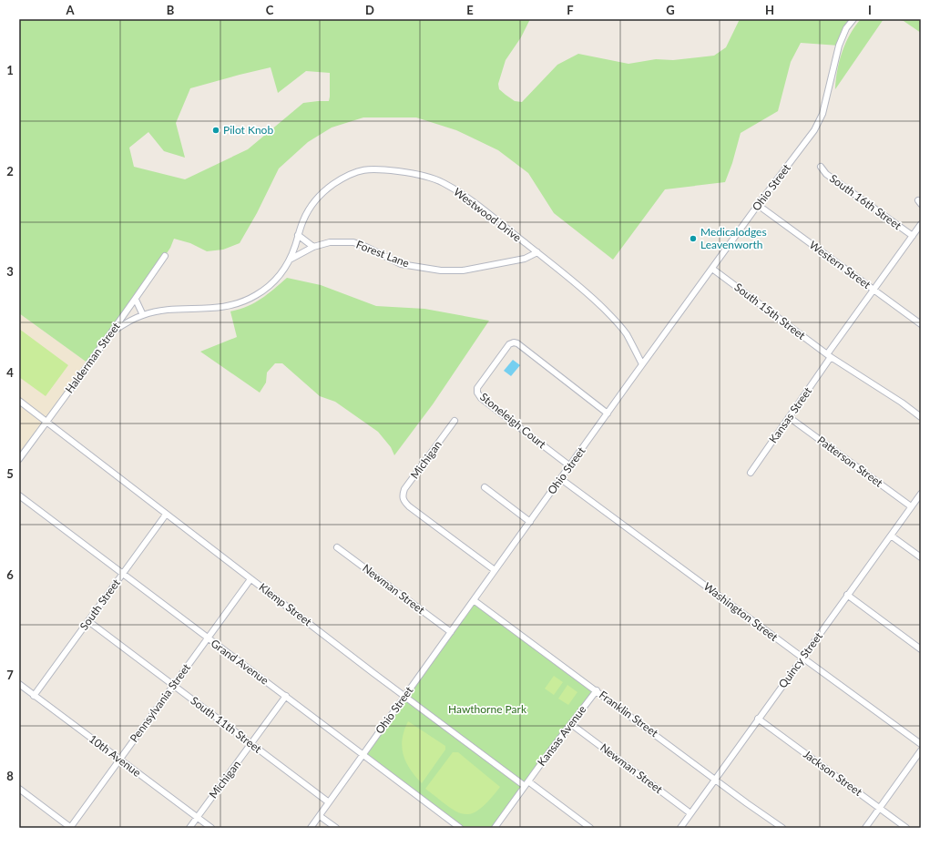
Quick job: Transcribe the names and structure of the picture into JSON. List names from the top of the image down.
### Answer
{
  "streets": {
    "street": [
      "Ohio Street",
      "South 16th Street",
      "Westwood Drive",
      "Forest Lane",
      "Western Street",
      "South 15th Street",
      "Halderman Street",
      "Kansas Street",
      "Stoneleigh Court",
      "Michigan",
      "Patterson Street",
      "Newman Street",
      "South Street",
      "Klemp Street",
      "Washington Street",
      "Quincy Street",
      "Grand Avenue",
      "Pennsylvania Street",
      "Franklin Street",
      "South 11th Street",
      "Kansas Avenue",
      "10th Avenue",
      "Jackson Street"
    ]
  },
  "crossings": [
    ["Ohio Street", "Westwood Drive"],
    ["Ohio Street", "Western Street"],
    ["Ohio Street", "South 15th Street"],
    ["Ohio Street", "Stoneleigh Court"],
    ["Ohio Street", "Michigan"],
    ["Ohio Street", "Newman Street"],
    ["Ohio Street", "Klemp Street"],
    ["Ohio Street", "Washington Street"],
    ["Ohio Street", "Grand Avenue"],
    ["Ohio Street", "Franklin Street"],
    ["Ohio Street", "South 11th Street"],
    ["South 16th Street", "Kansas Street"],
    ["Westwood Drive", "Forest Lane"],
    ["Westwood Drive", "Halderman Street"],
    ["Western Street", "Kansas Street"],
    ["South 15th Street", "Kansas Street"],
    ["Halderman Street", "Klemp Street"],
    ["Kansas Street", "Patterson Street"],
    ["Michigan", "Grand Avenue"],
    ["Michigan", "South 11th Street"],
    ["Michigan", "10th Avenue"],
    ["Patterson Street", "Quincy Street"],
    ["Newman Street", "Quincy Street"],
    ["Newman Street", "Kansas Avenue"],
    ["South Street", "Klemp Street"],
    ["South Street", "Grand Avenue"],
    ["South Street", "South 11th Street"],
    ["South Street", "10th Avenue"],
    ["Klemp Street", "Pennsylvania Street"],
    ["Washington Street", "Quincy Street"],
    ["Quincy Street", "Franklin Street"],
    ["Quincy Street", "Jackson Street"],
    ["Grand Avenue", "Pennsylvania Street"],
    ["Pennsylvania Street", "South 11th Street"],
    ["Pennsylvania Street", "10th Avenue"],
    ["Franklin Street", "Kansas Avenue"]
  ],
  "parks": ["Hawthorne Park"],
  "places": ["Pilot Knob", "Medicalodges Leavenworth"],
  "grid": {
    "columns": [
      "A",
      "B",
      "C",
      "D",
      "E",
      "F",
      "G",
      "H",
      "I"
    ],
    "rows": [
      "1",
      "2",
      "3",
      "4",
      "5",
      "6",
      "7",
      "8"
    ]
  }
}
